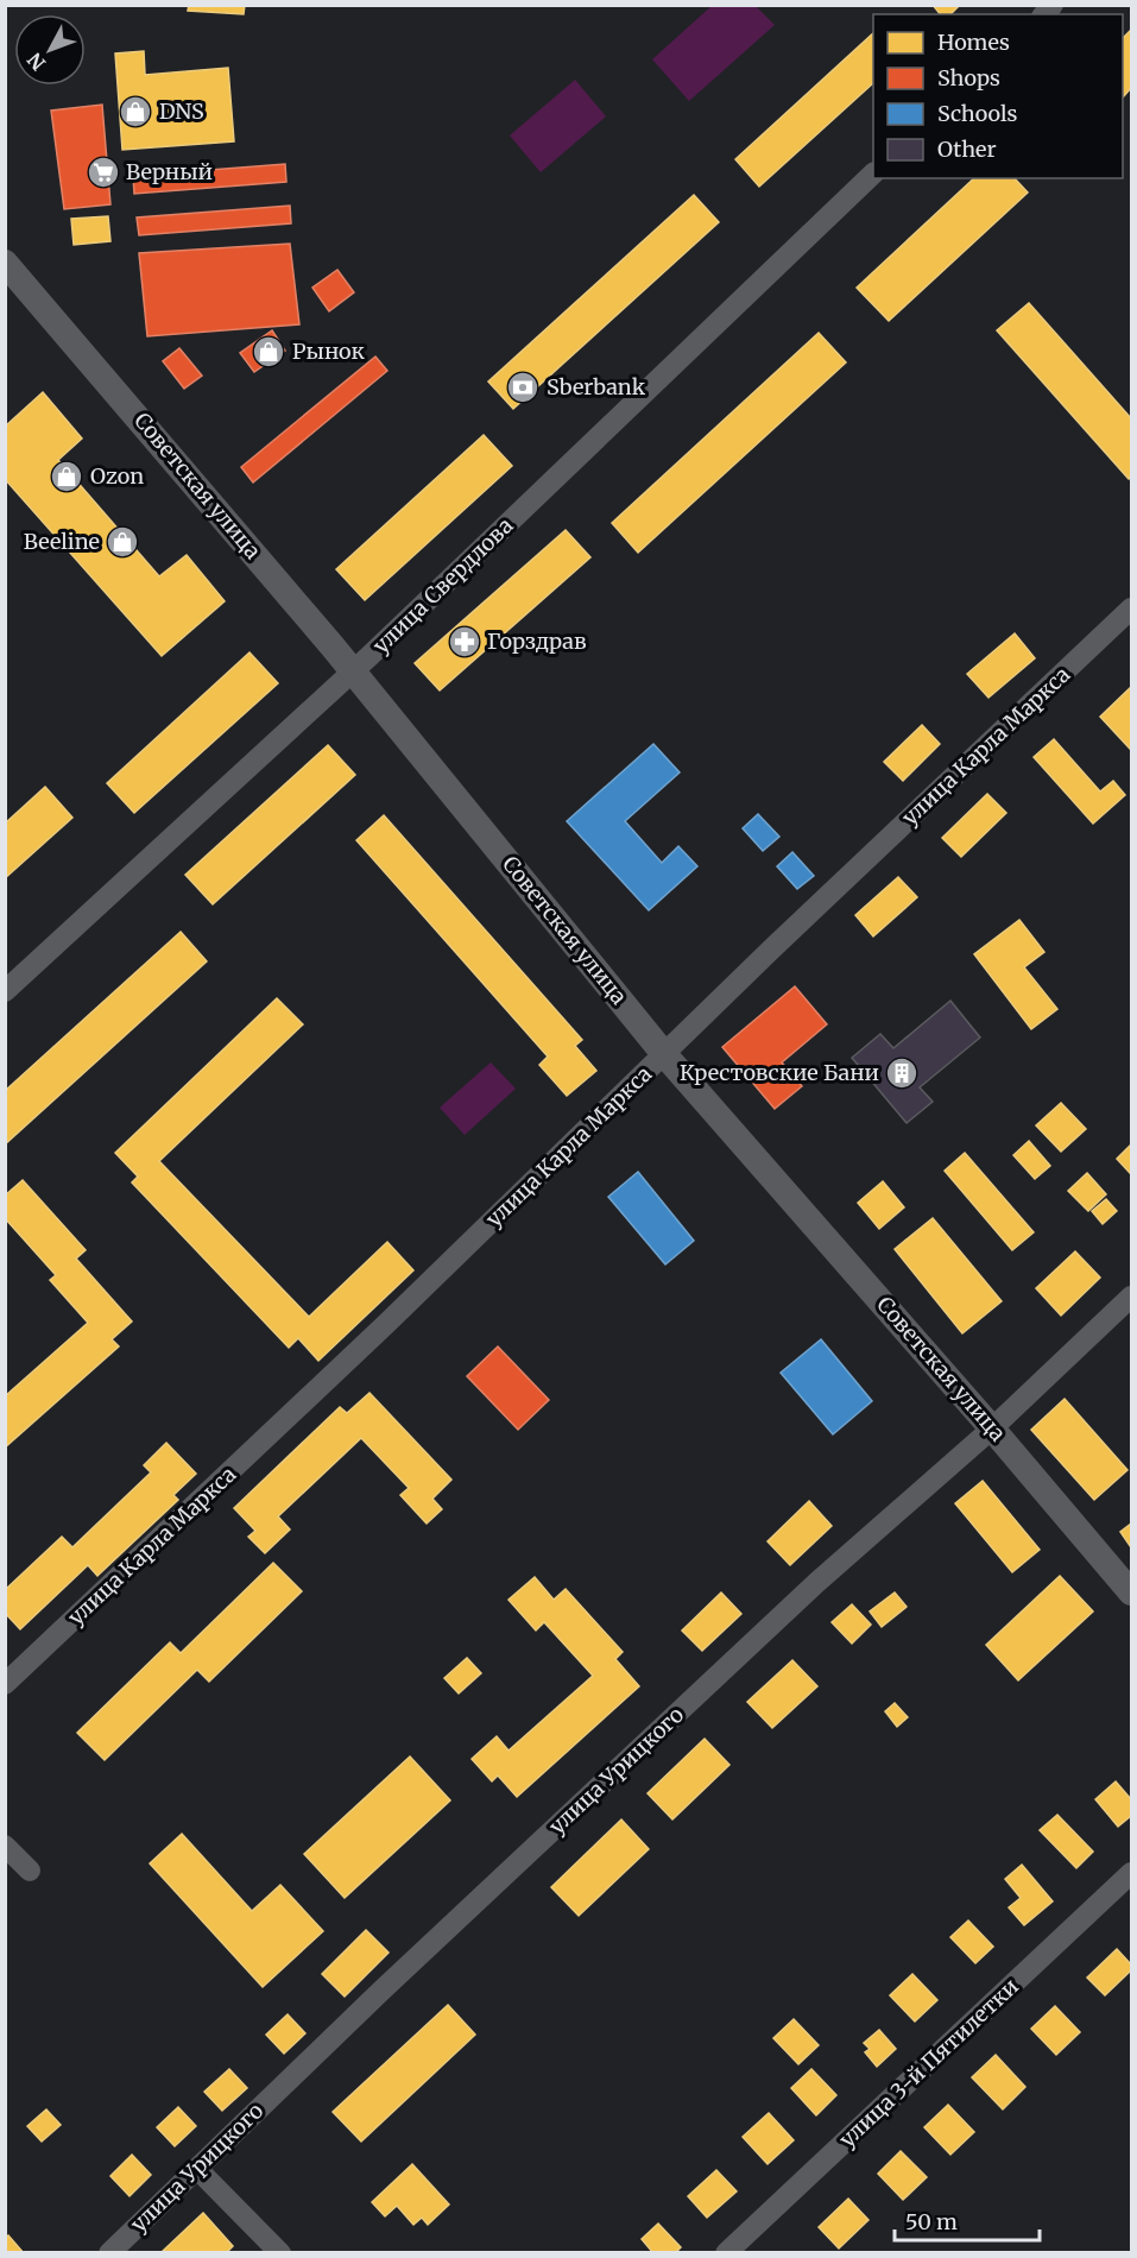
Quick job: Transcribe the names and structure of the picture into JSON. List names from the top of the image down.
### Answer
{
  "streets": {
    "street": [
      "Советская улица",
      "улица Свердлова",
      "улица Карла Маркса",
      "улица Урицкого",
      "улица 3-й Пятилетки"
    ]
  },
  "crossings": [
    ["Советская улица", "улица Свердлова"],
    ["Советская улица", "улица Карла Маркса"],
    ["Советская улица", "улица Урицкого"]
  ],
  "places": {
    "shop": [
      "DNS",
      "Рынок",
      "Ozon",
      "Beeline"
    ],
    "supermarket": ["Верный"],
    "bank": ["Sberbank"],
    "pharmacy": ["Горздрав"],
    "building": ["Крестовские Бани"]
  },
  "legend": [
    "Homes",
    "Shops",
    "Schools",
    "Other"
  ],
  "scale_bar": "50 m",
  "north": "bottom left"
}
